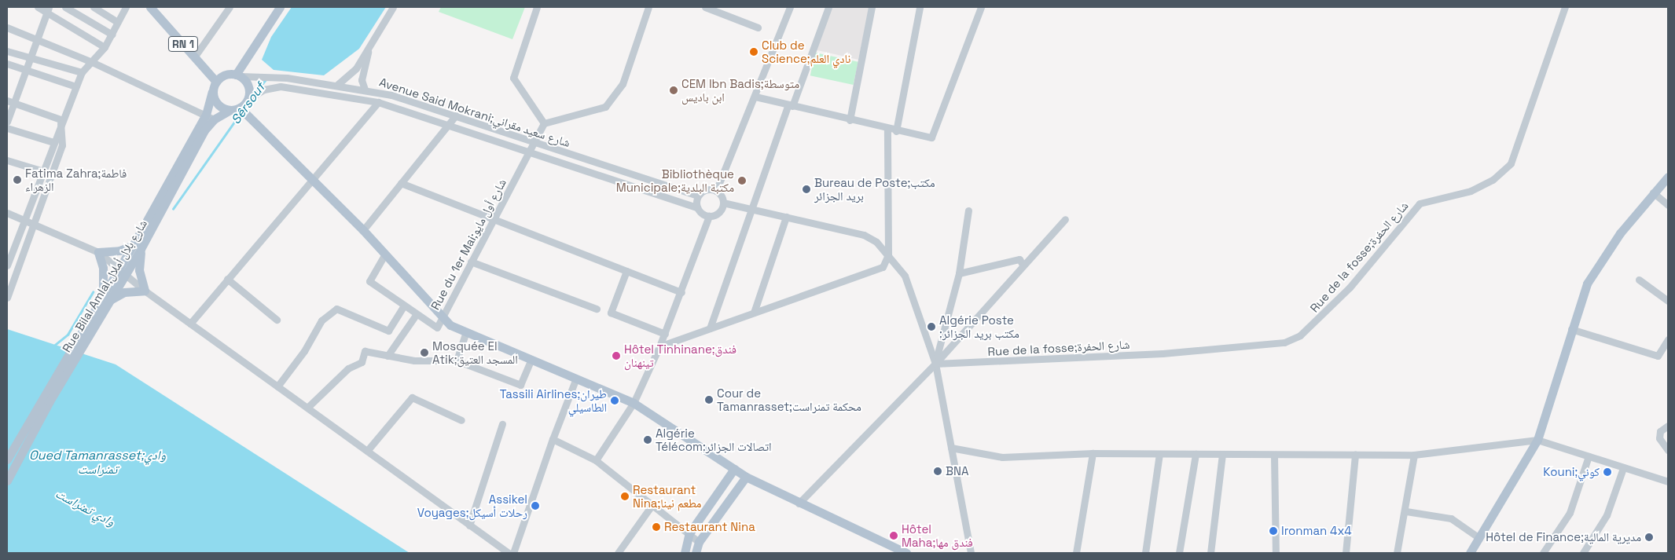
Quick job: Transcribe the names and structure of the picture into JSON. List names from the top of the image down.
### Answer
{
  "streets": {
    "main road": ["RN 1", "Rue Bilal Amlal,شارع بلال أملال"],
    "street": ["Avenue Said Mokrani;شارع سعيد مقراني", "Rue du 1er Mai;شارع أول مايو", "Rue de la fosse;شارع الحفرة"]
  },
  "crossings": [
    ["RN 1", "Avenue Said Mokrani;شارع سعيد مقراني"],
    ["RN 1", "Rue Bilal Amlal,شارع بلال أملال"],
    ["Avenue Said Mokrani;شارع سعيد مقراني", "Rue du 1er Mai;شارع أول مايو"],
    ["Avenue Said Mokrani;شارع سعيد مقراني", "Rue Bilal Amlal,شارع بلال أملال"]
  ],
  "water": ["Sêrsouf", "Oued Tamanrasset;وادي تمنراست", "وادي تمنراست"],
  "places": [
    "Club de Science;نادي العلم",
    "CEM Ibn Badis;متوسطة ابن باديس",
    "Fatima Zahra;فاطمة الزهراء",
    "Bibliothèque Municipale;مكتبة البلدية",
    "Bureau de Poste;مكتب بريد الجزائر",
    "Algérie Poste ;مكتب بريد الجزائر",
    "Mosquée El Atik;المسجد العتيق",
    "Hôtel Tinhinane;فندق تينهنان",
    "Cour de Tamanrasset;محكمة تمنراست",
    "Tassili Airlines;طيران الطاسيلي",
    "Algérie Télécom;اتصالات الجزائر",
    "BNA",
    "Kouni;كوني",
    "Restaurant Nina;مطعم نينا",
    "Assikel Voyages;رحلات أسيكل",
    "Restaurant Nina",
    "Ironman 4x4",
    "Hôtel Maha;فندق مها",
    "Hôtel de Finance;مديرية المالية"
  ]
}
